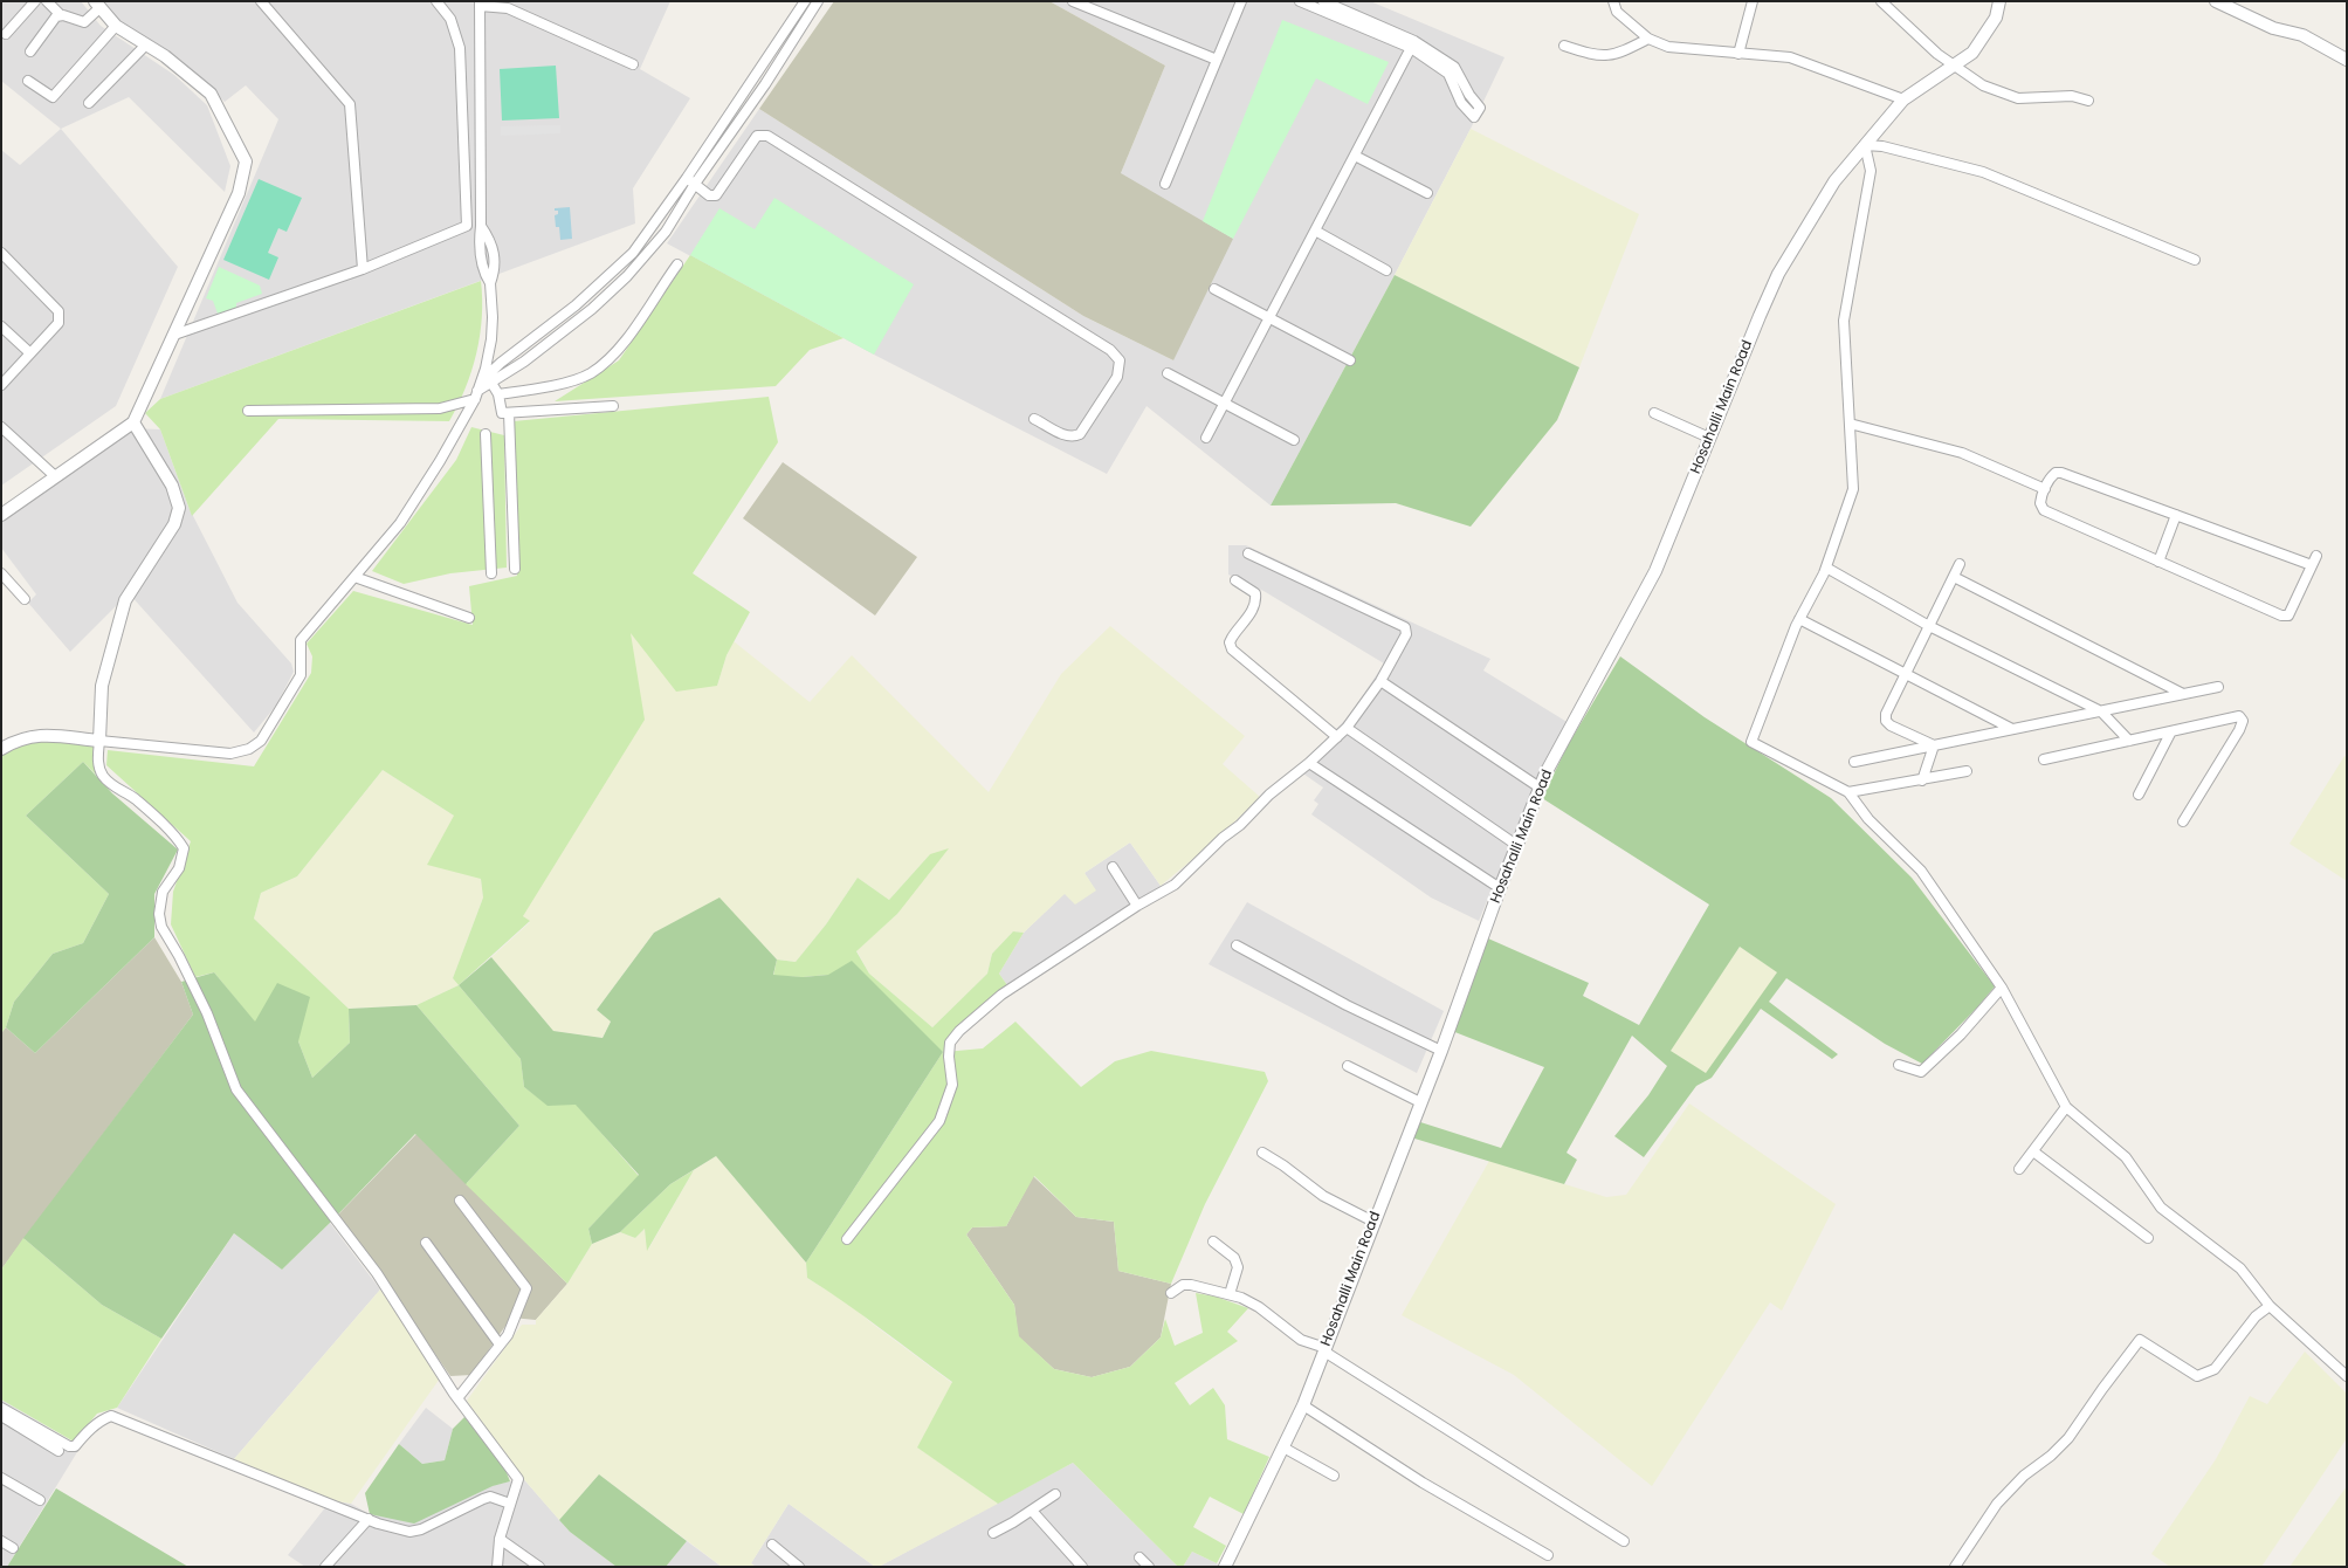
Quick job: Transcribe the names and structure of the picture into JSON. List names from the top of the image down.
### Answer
{
  "streets": {
    "street": ["Hosahalli Main Road"]
  }
}
